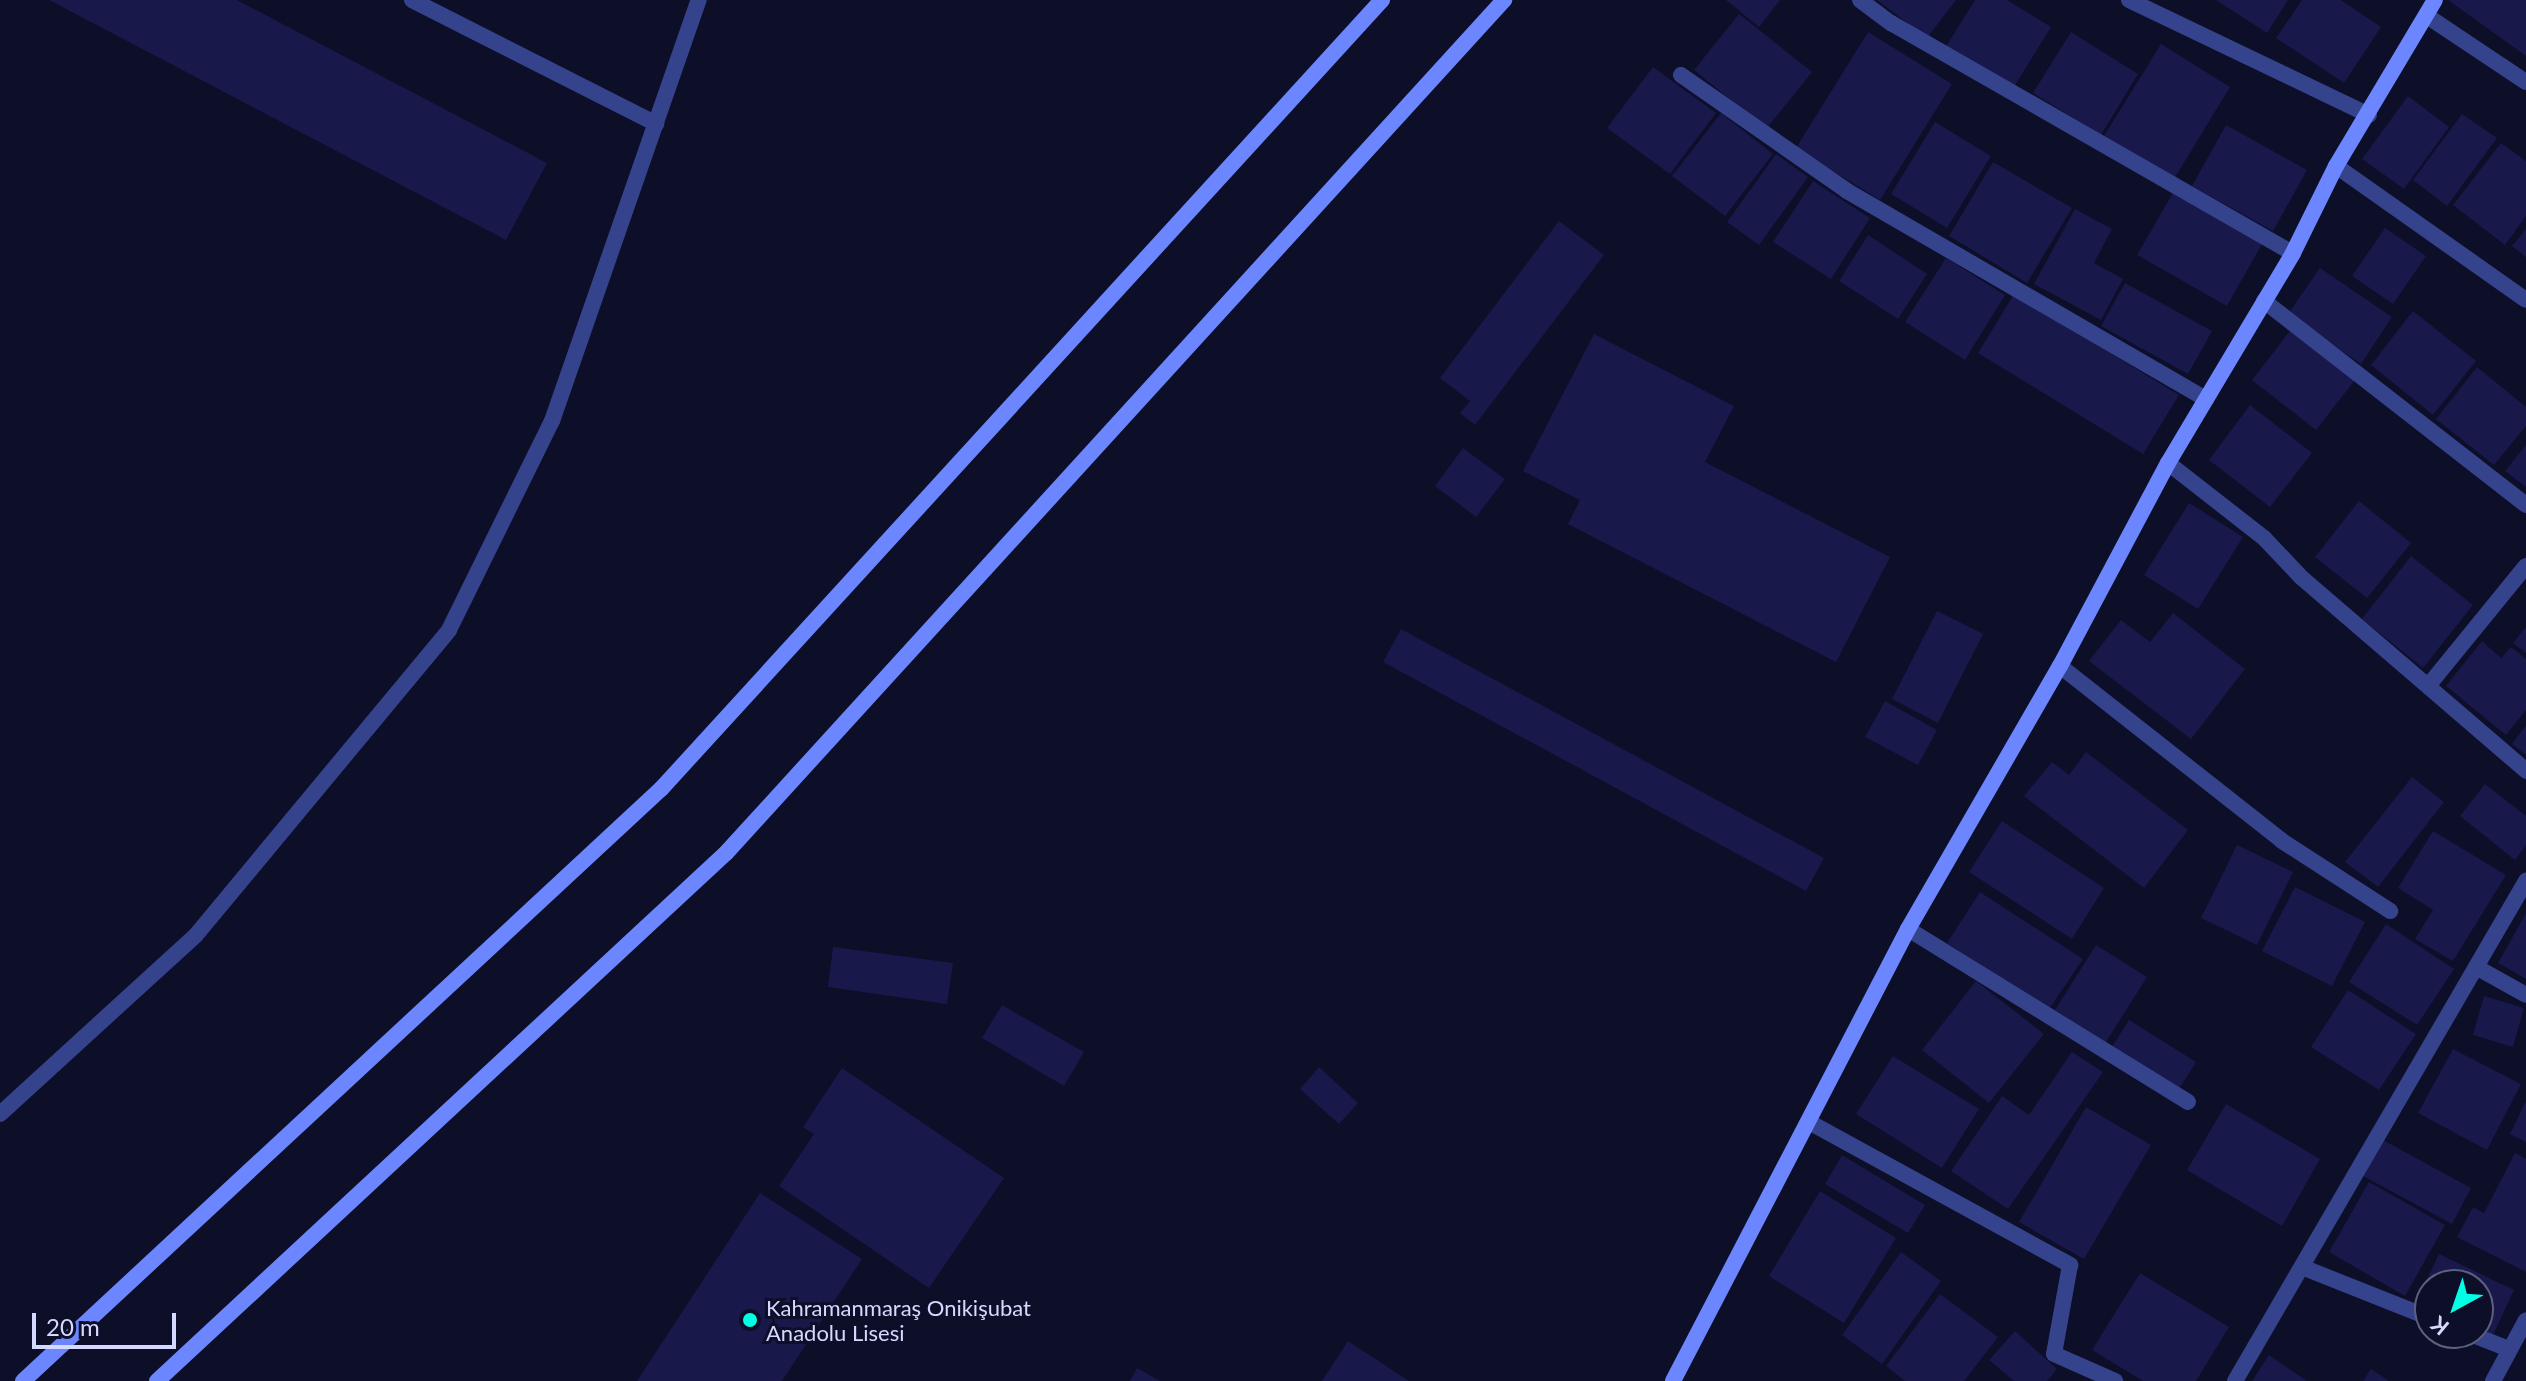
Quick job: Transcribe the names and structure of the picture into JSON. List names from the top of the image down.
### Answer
{
  "places": ["Kahramanmaraş Onikişubat Anadolu Lisesi"],
  "scale_bar": "20 m",
  "north": "bottom left"
}
